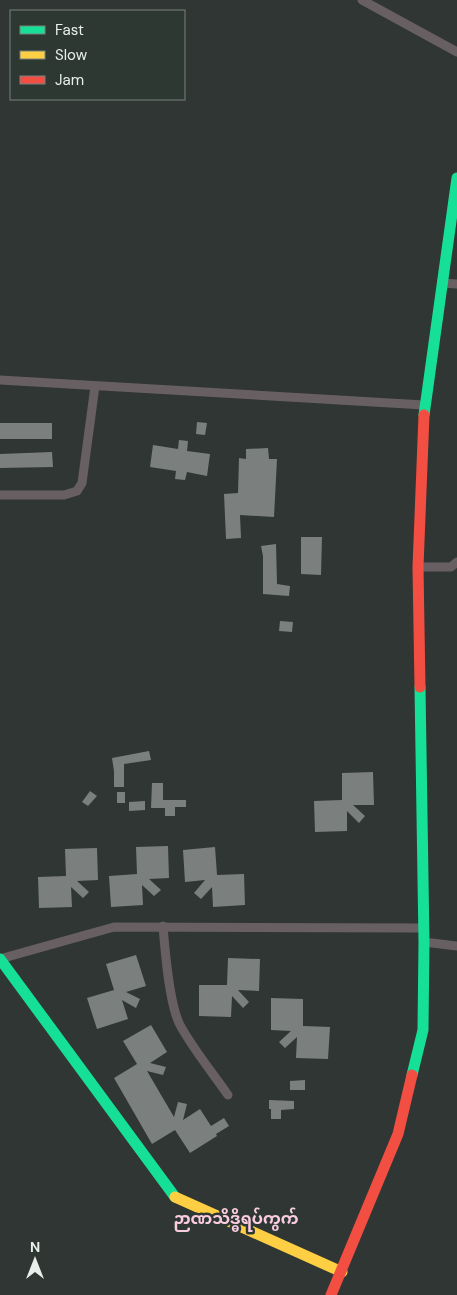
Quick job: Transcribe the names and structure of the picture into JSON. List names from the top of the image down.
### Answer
{
  "districts": ["ဉာဏသိဒ္ဓိရပ်ကွက်"],
  "legend": ["Fast", "Slow", "Jam"],
  "north": "top"
}
